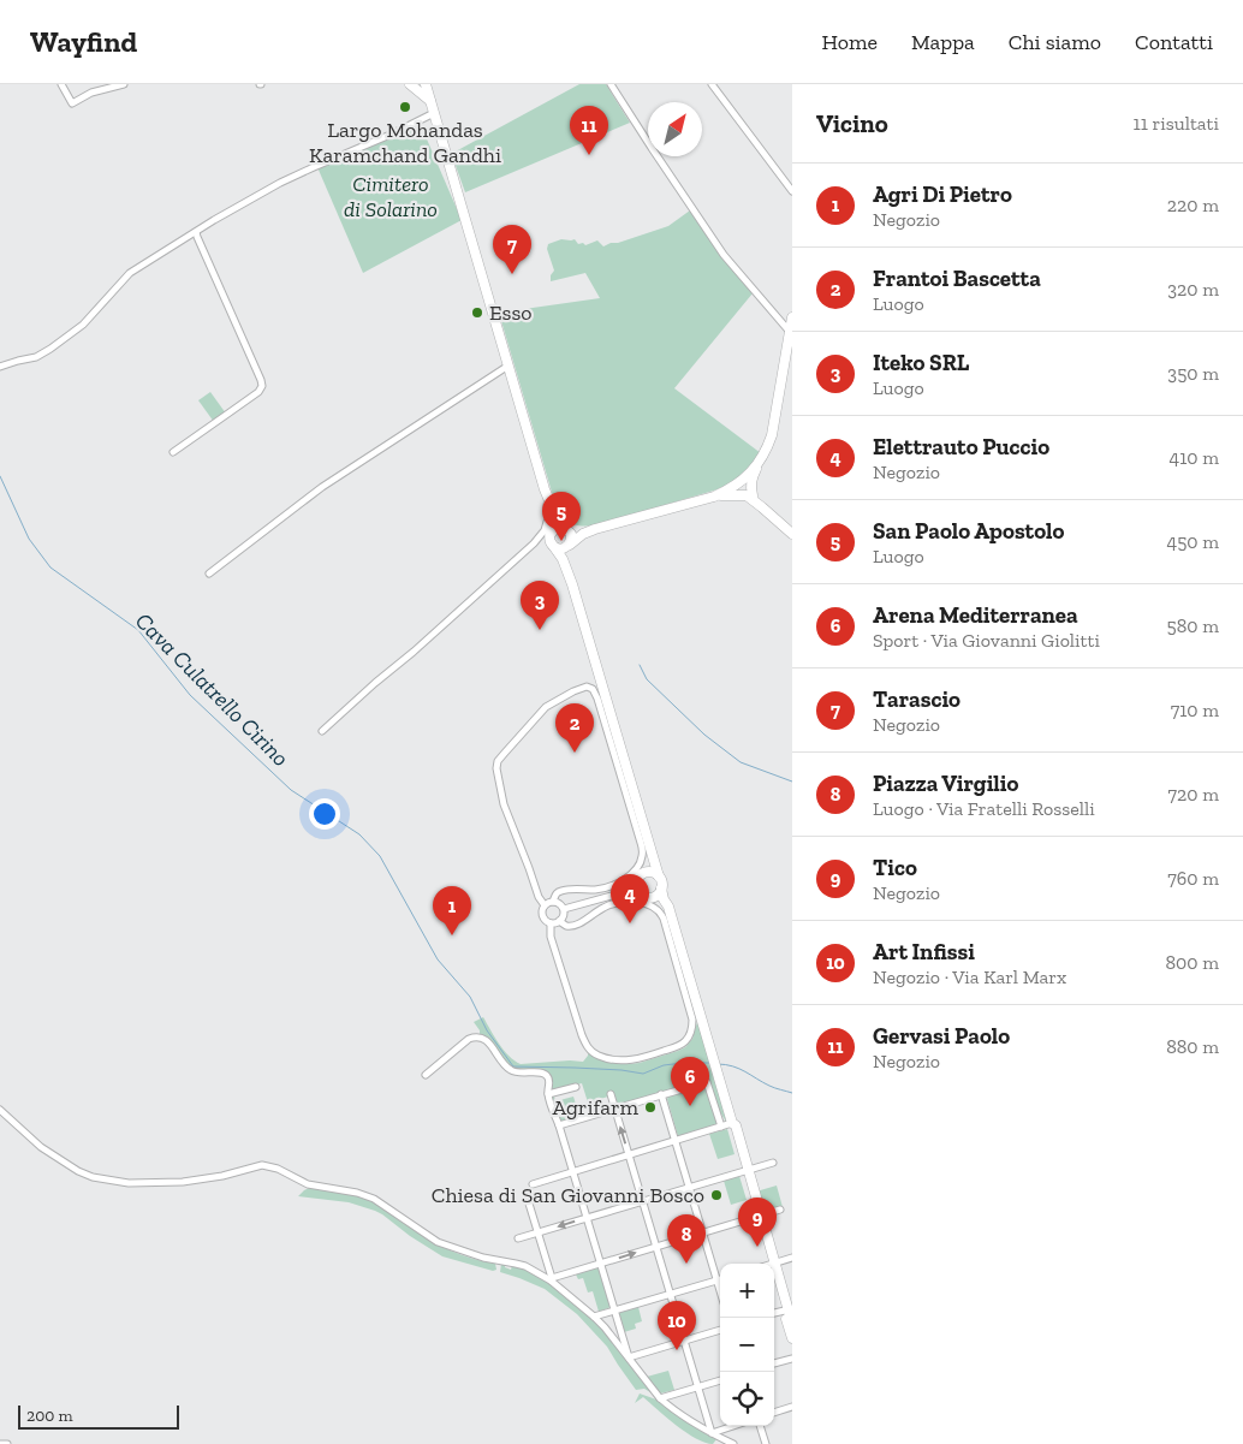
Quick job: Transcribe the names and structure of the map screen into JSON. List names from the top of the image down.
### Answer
{
  "water": ["Cava Culatrello Cirino"],
  "parks": ["Cimitero di Solarino"],
  "places": [
    "Largo Mohandas Karamchand Gandhi",
    "Esso",
    "Agrifarm",
    "Chiesa di San Giovanni Bosco"
  ],
  "scale_bar": "200 m",
  "north": "top right",
  "page": {
    "header": "Wayfind",
    "nav": [
      "Home",
      "Mappa",
      "Chi siamo",
      "Contatti"
    ],
    "heading": ["Vicino", "11 risultati"],
    "pins": [
      "11",
      "7",
      "5",
      "3",
      "2",
      "4",
      "1",
      "6",
      "9",
      "8",
      "10"
    ],
    "list": [
      {
        "mark": "1",
        "name": "Agri Di Pietro",
        "note": "Negozio",
        "value": "220 m"
      },
      {
        "mark": "2",
        "name": "Frantoi Bascetta",
        "note": "Luogo",
        "value": "320 m"
      },
      {
        "mark": "3",
        "name": "Iteko SRL",
        "note": "Luogo",
        "value": "350 m"
      },
      {
        "mark": "4",
        "name": "Elettrauto Puccio",
        "note": "Negozio",
        "value": "410 m"
      },
      {
        "mark": "5",
        "name": "San Paolo Apostolo",
        "note": "Luogo",
        "value": "450 m"
      },
      {
        "mark": "6",
        "name": "Arena Mediterranea",
        "note": "Sport · Via Giovanni Giolitti",
        "value": "580 m"
      },
      {
        "mark": "7",
        "name": "Tarascio",
        "note": "Negozio",
        "value": "710 m"
      },
      {
        "mark": "8",
        "name": "Piazza Virgilio",
        "note": "Luogo · Via Fratelli Rosselli",
        "value": "720 m"
      },
      {
        "mark": "9",
        "name": "Tico",
        "note": "Negozio",
        "value": "760 m"
      },
      {
        "mark": "10",
        "name": "Art Infissi",
        "note": "Negozio · Via Karl Marx",
        "value": "800 m"
      },
      {
        "mark": "11",
        "name": "Gervasi Paolo",
        "note": "Negozio",
        "value": "880 m"
      }
    ],
    "map_buttons": ["+", "−"],
    "scale": "200 m"
  }
}
